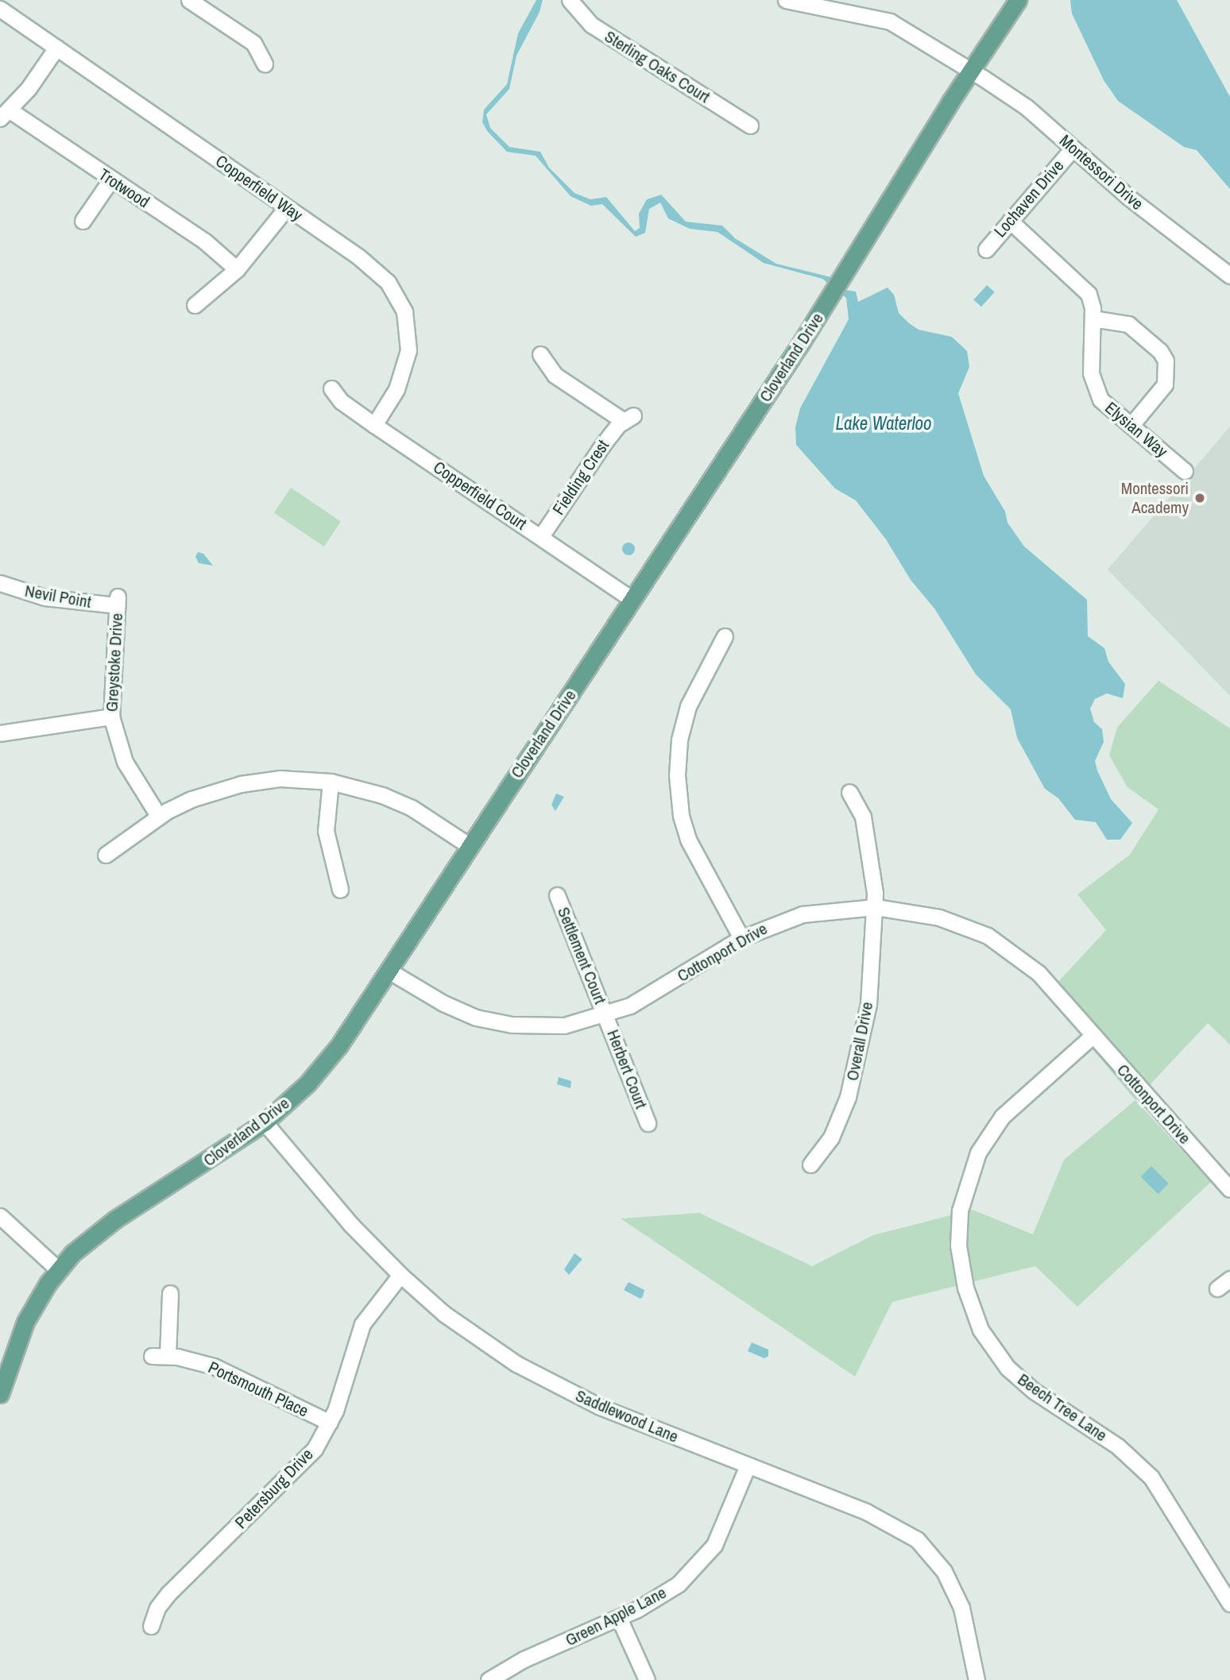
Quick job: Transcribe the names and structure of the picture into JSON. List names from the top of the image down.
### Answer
{
  "streets": {
    "main road": ["Cloverland Drive"],
    "street": [
      "Sterling Oaks Court",
      "Montessori Drive",
      "Trotwood",
      "Copperfield Way",
      "Lochaven Drive",
      "Elysian Way",
      "Fielding Crest",
      "Copperfield Court",
      "Nevil Point",
      "Greystoke Drive",
      "Cottonport Drive",
      "Settlement Court",
      "Overall Drive",
      "Herbert Court",
      "Portsmouth Place",
      "Beech Tree Lane",
      "Saddlewood Lane",
      "Petersburg Drive",
      "Green Apple Lane"
    ]
  },
  "crossings": [
    ["Montessori Drive", "Lochaven Drive"],
    ["Montessori Drive", "Cloverland Drive"],
    ["Copperfield Way", "Copperfield Court"],
    ["Lochaven Drive", "Elysian Way"],
    ["Cloverland Drive", "Copperfield Court"],
    ["Cloverland Drive", "Cottonport Drive"],
    ["Cloverland Drive", "Saddlewood Lane"],
    ["Fielding Crest", "Copperfield Court"],
    ["Nevil Point", "Greystoke Drive"],
    ["Cottonport Drive", "Settlement Court"],
    ["Cottonport Drive", "Overall Drive"],
    ["Cottonport Drive", "Herbert Court"],
    ["Cottonport Drive", "Beech Tree Lane"],
    ["Settlement Court", "Herbert Court"],
    ["Portsmouth Place", "Petersburg Drive"],
    ["Saddlewood Lane", "Petersburg Drive"],
    ["Saddlewood Lane", "Green Apple Lane"]
  ],
  "water": ["Lake Waterloo"],
  "places": ["Montessori Academy"]
}
